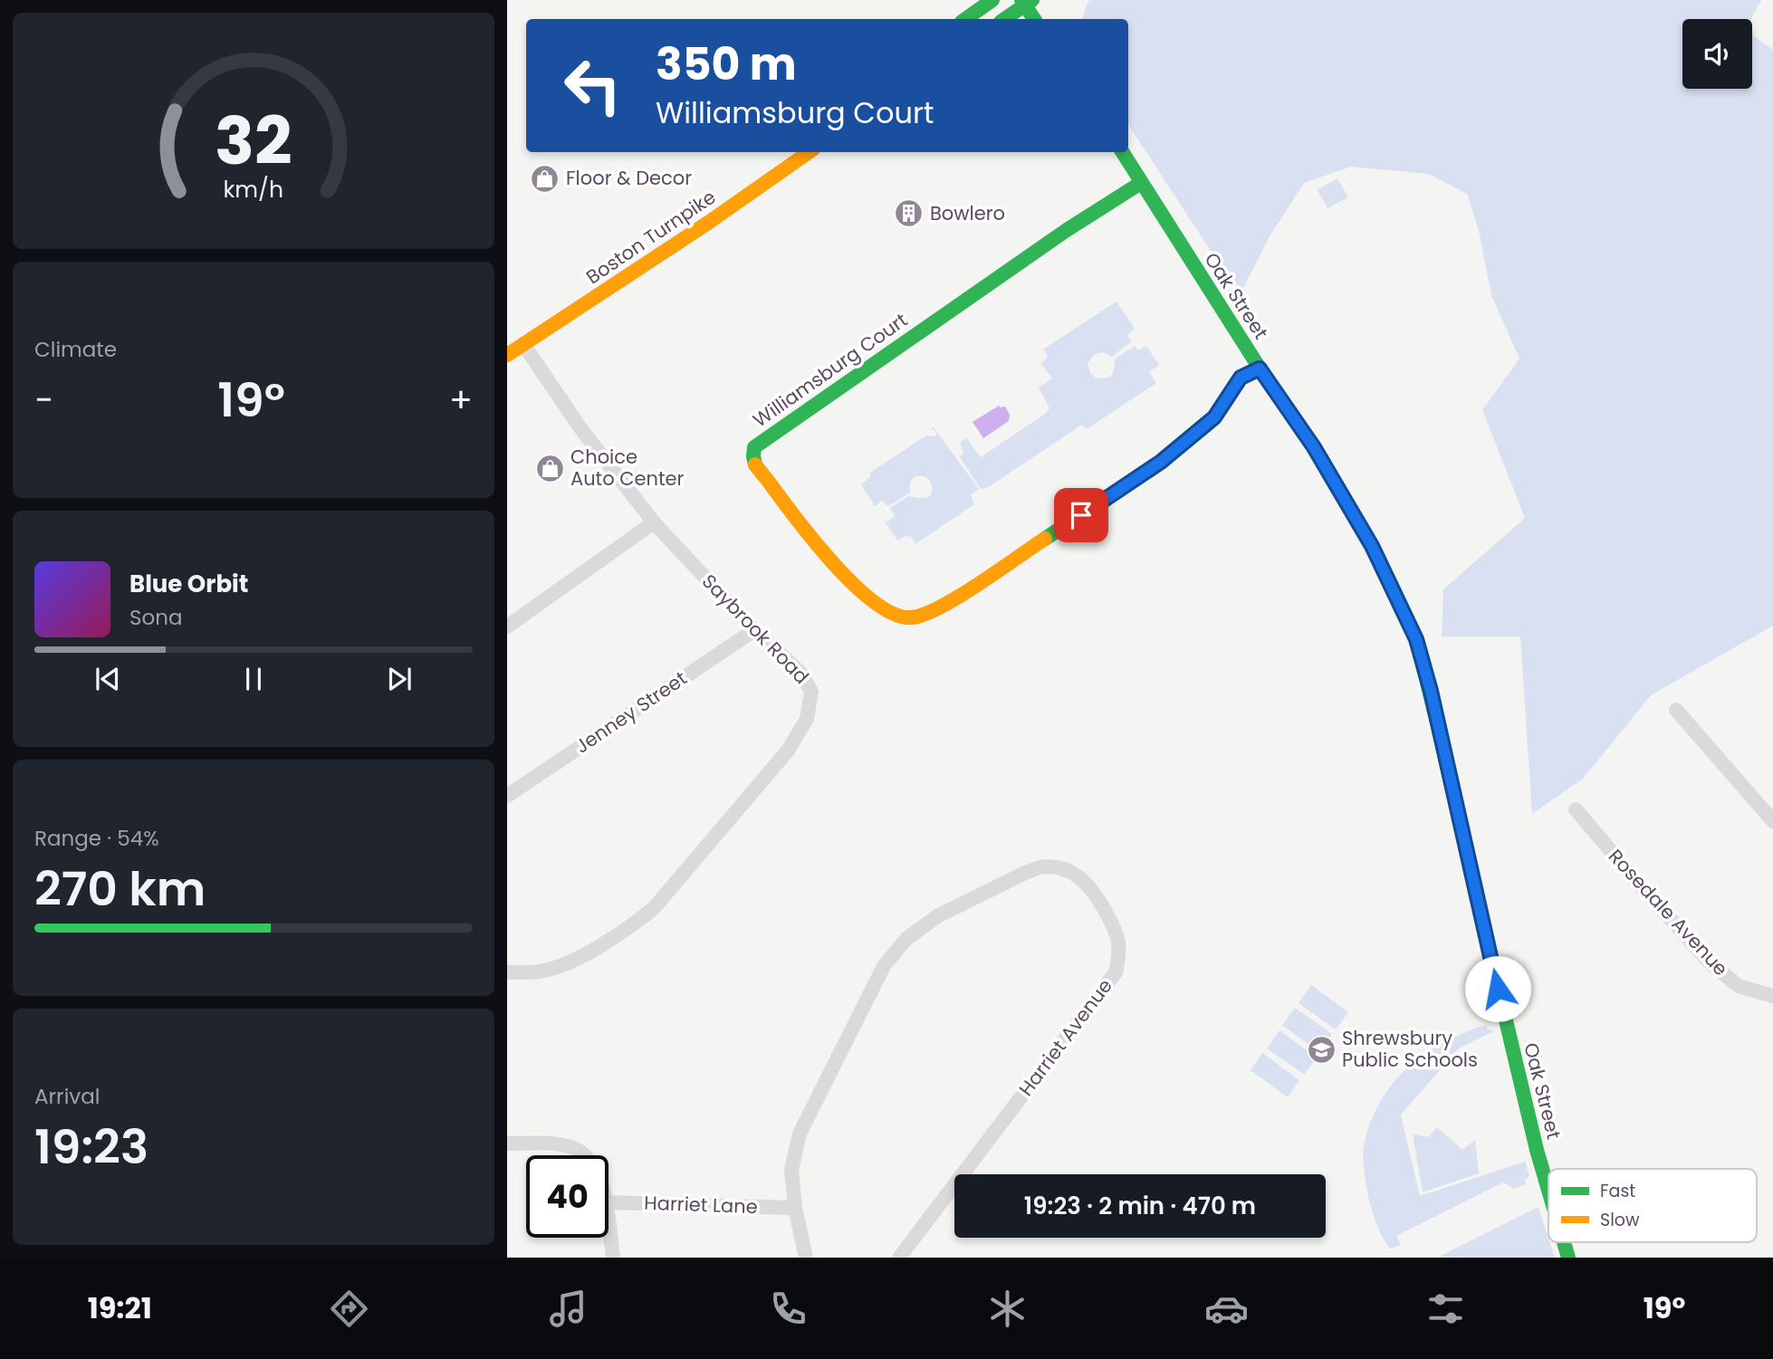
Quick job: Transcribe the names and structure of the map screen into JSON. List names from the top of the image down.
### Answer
{
  "streets": {
    "main road": ["Boston Turnpike", "Oak Street", "Williamsburg Court"],
    "street": [
      "Saybrook Road",
      "Jenney Street",
      "Rosedale Avenue",
      "Harriet Avenue",
      "Harriet Lane"
    ]
  },
  "crossings": [
    ["Boston Turnpike", "Saybrook Road"],
    ["Oak Street", "Williamsburg Court"],
    ["Saybrook Road", "Jenney Street"],
    ["Harriet Avenue", "Harriet Lane"]
  ],
  "places": {
    "shop": ["Floor & Decor", "Choice Auto Center"],
    "building": ["Bowlero"],
    "school or university": ["Shrewsbury Public Schools"]
  },
  "legend": ["Fast", "Slow"],
  "page": {
    "turn": ["350 m", "Williamsburg Court"],
    "tile": [
      "Climate",
      ["Range · 54%", "270 km"],
      ["Arrival", "19:23"]
    ],
    "heat": ["−", "19°", "+"],
    "song": ["Blue Orbit", "Sona"],
    "limit": "40",
    "trip": "19:23 · 2 min · 470 m",
    "tabs": ["19:21", "19°"],
    "gauge": ["32", "km/h"]
  }
}
